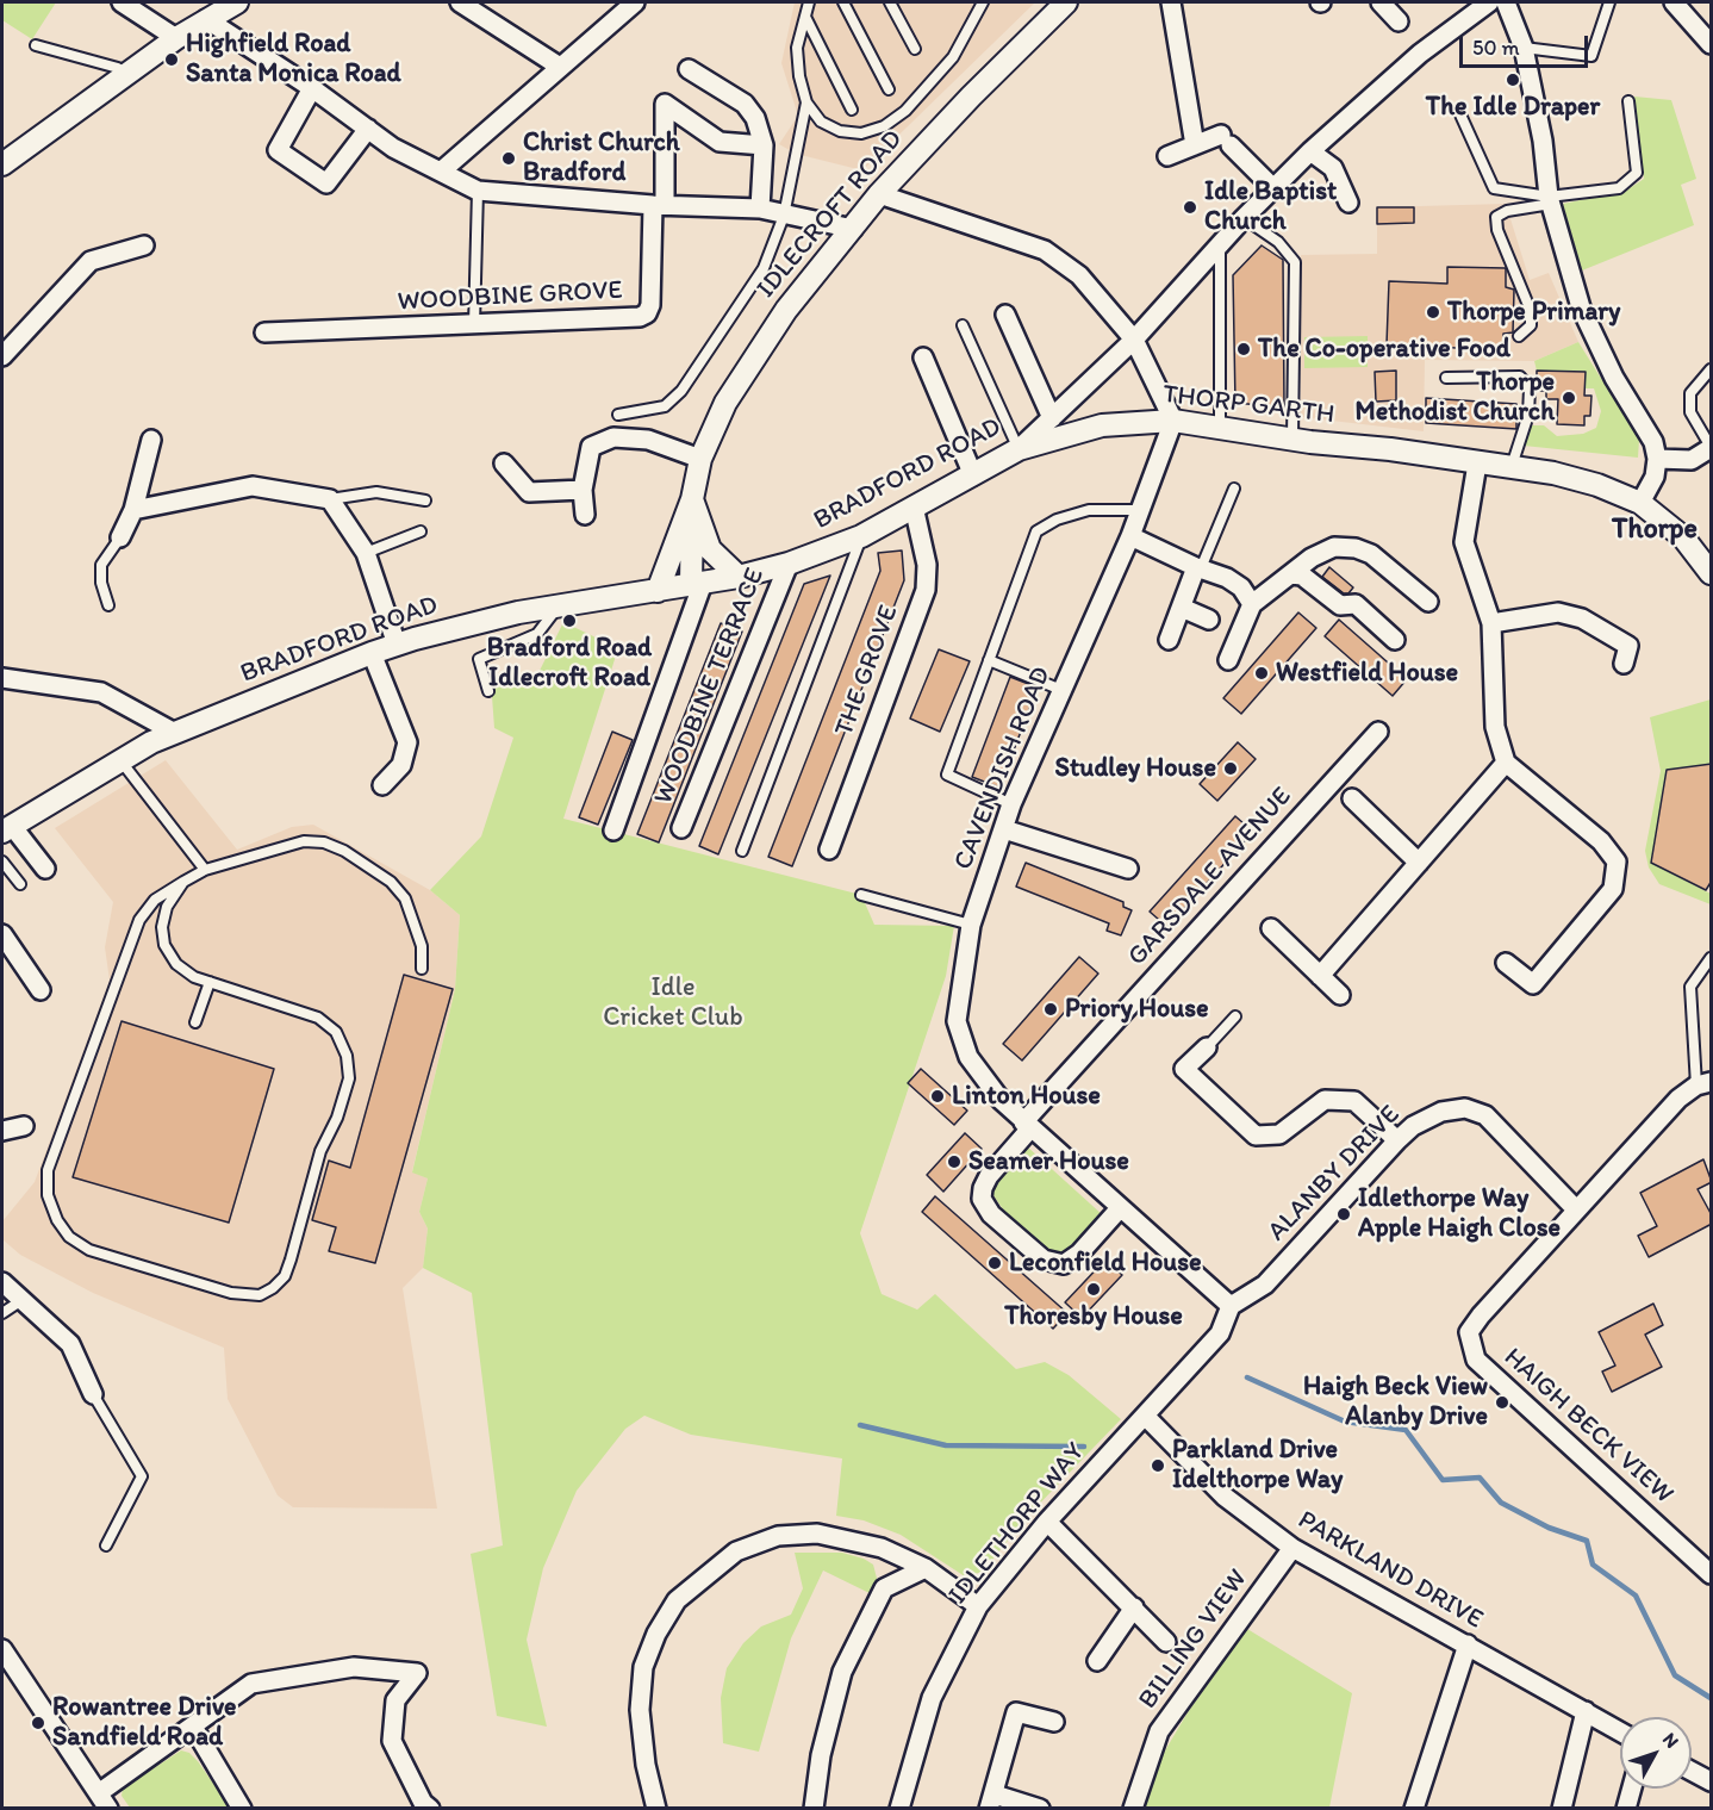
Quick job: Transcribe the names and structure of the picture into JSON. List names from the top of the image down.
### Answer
{
  "streets": {
    "street": [
      "IDLECROFT ROAD",
      "WOODBINE GROVE",
      "THORP GARTH",
      "BRADFORD ROAD",
      "THE GROVE",
      "WOODBINE TERRACE",
      "CAVENDISH ROAD",
      "GARSDALE AVENUE",
      "ALANBY DRIVE",
      "HAIGH BECK VIEW",
      "IDLETHORP WAY",
      "PARKLAND DRIVE",
      "BILLING VIEW"
    ]
  },
  "crossings": [
    ["IDLECROFT ROAD", "BRADFORD ROAD"],
    ["THORP GARTH", "BRADFORD ROAD"],
    ["THORP GARTH", "CAVENDISH ROAD"],
    ["BRADFORD ROAD", "THE GROVE"],
    ["BRADFORD ROAD", "WOODBINE TERRACE"],
    ["CAVENDISH ROAD", "GARSDALE AVENUE"],
    ["CAVENDISH ROAD", "ALANBY DRIVE"],
    ["CAVENDISH ROAD", "IDLETHORP WAY"],
    ["ALANBY DRIVE", "HAIGH BECK VIEW"],
    ["ALANBY DRIVE", "IDLETHORP WAY"],
    ["IDLETHORP WAY", "PARKLAND DRIVE"],
    ["PARKLAND DRIVE", "BILLING VIEW"]
  ],
  "districts": ["Thorpe"],
  "parks": ["Idle Cricket Club"],
  "places": [
    "Highfield Road Santa Monica Road",
    "The Idle Draper",
    "Christ Church Bradford",
    "Idle Baptist Church",
    "Thorpe Primary",
    "The Co-operative Food",
    "Thorpe Methodist Church",
    "Bradford Road Idlecroft Road",
    "Westfield House",
    "Studley House",
    "Priory House",
    "Linton House",
    "Seamer House",
    "Idlethorpe Way Apple Haigh Close",
    "Leconfield House",
    "Thoresby House",
    "Haigh Beck View Alanby Drive",
    "Parkland Drive Idelthorpe Way",
    "Rowantree Drive Sandfield Road"
  ],
  "scale_bar": "50 m",
  "north": "top right"
}
